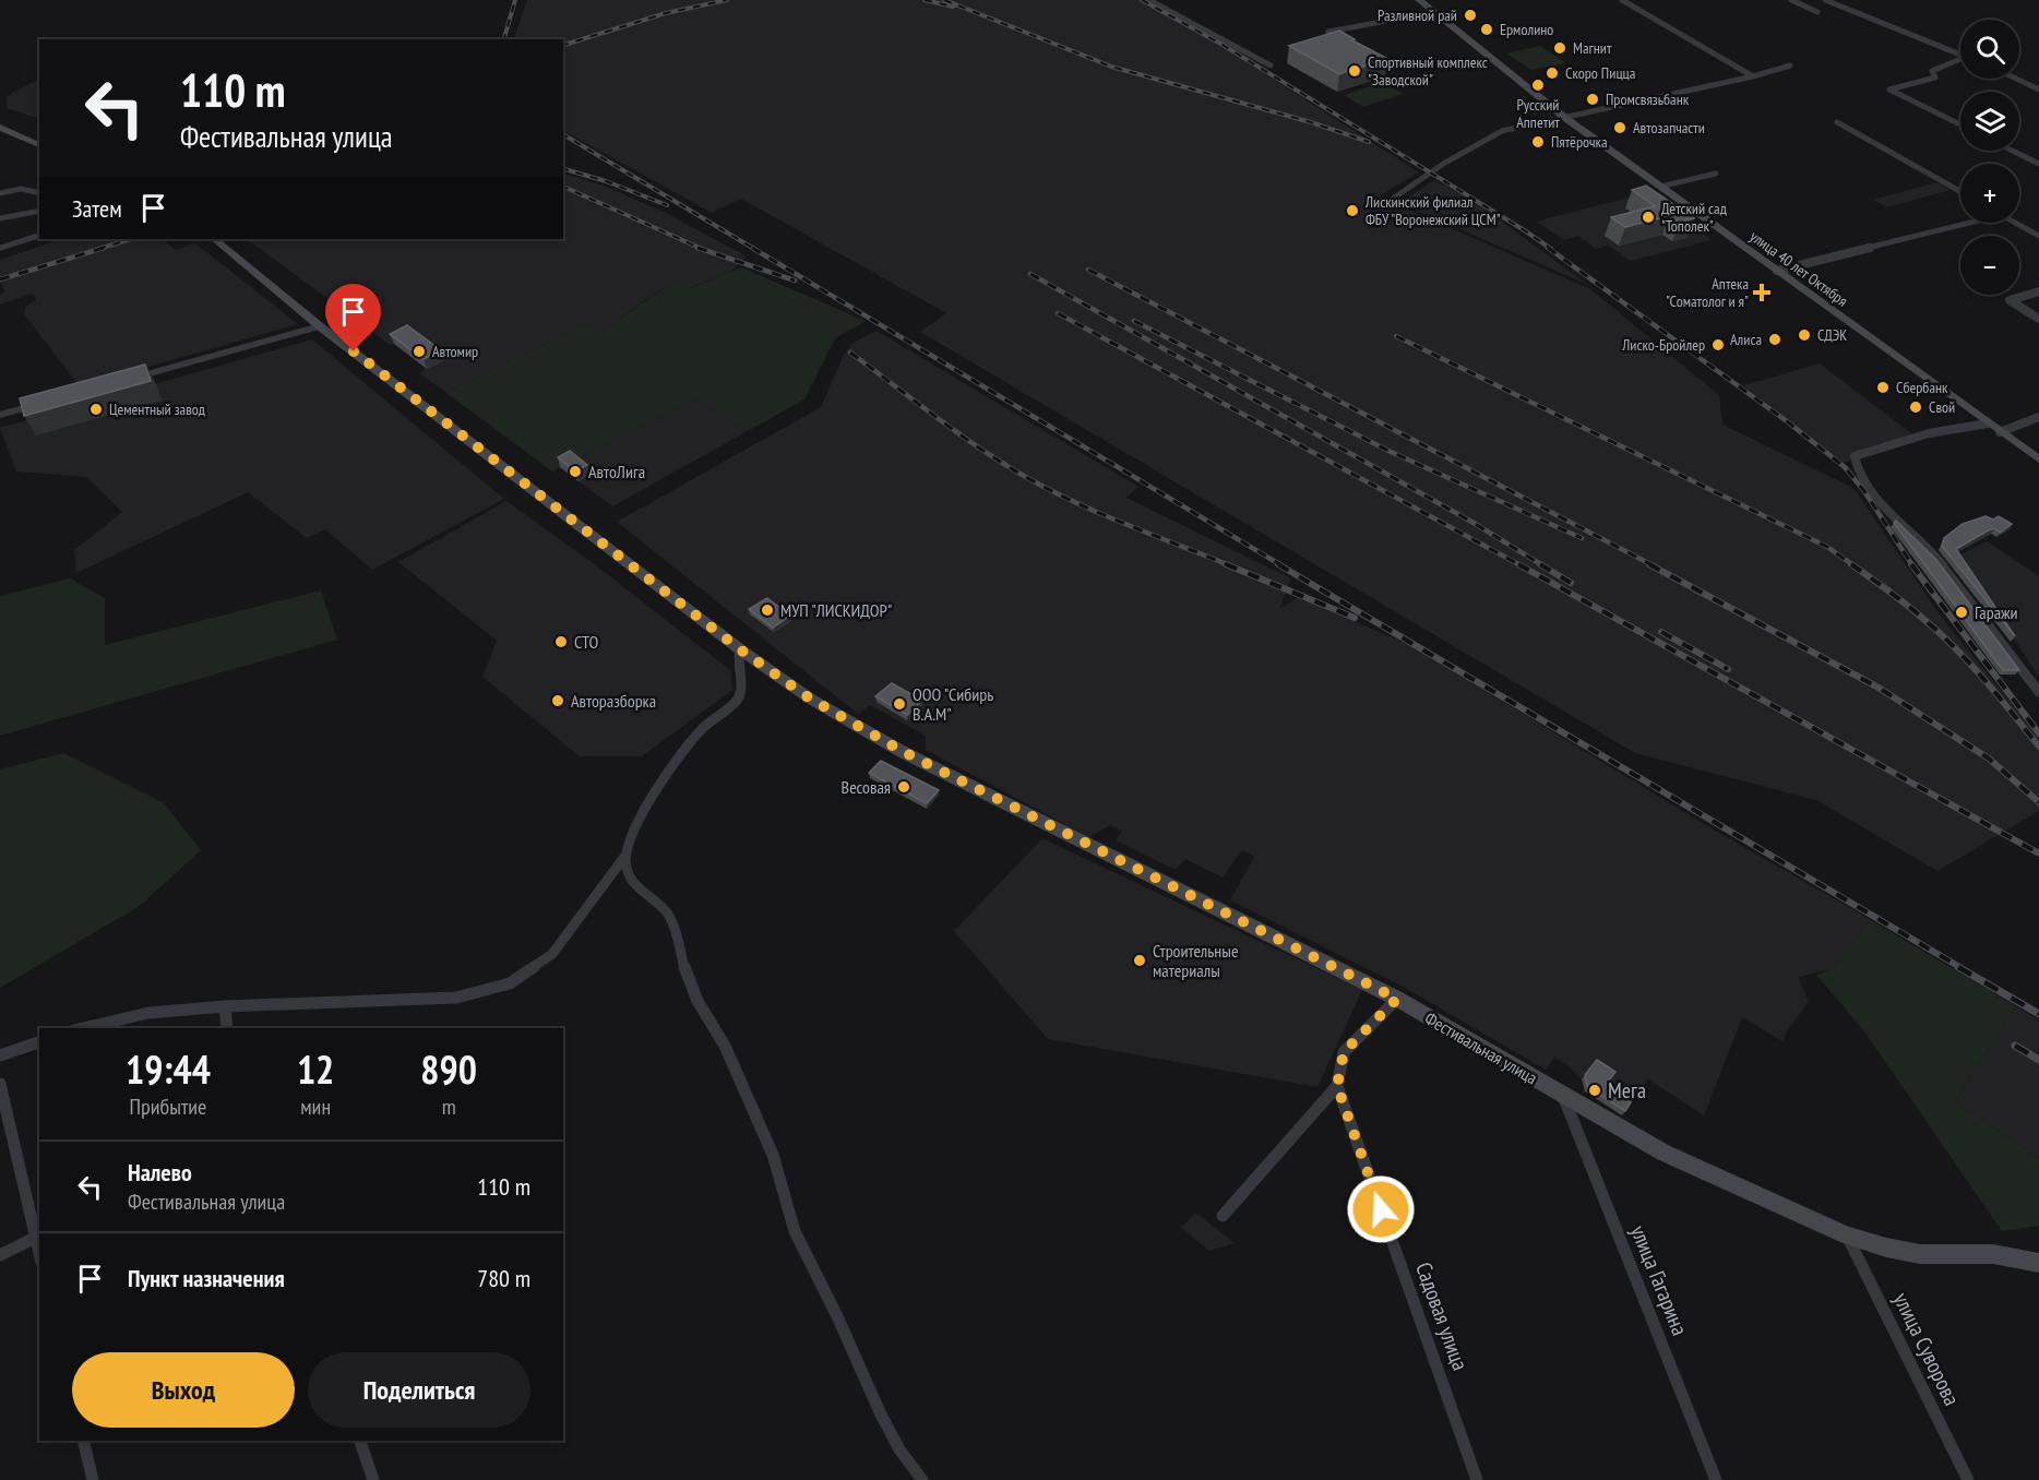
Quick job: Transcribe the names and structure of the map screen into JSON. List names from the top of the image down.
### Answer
{
  "streets": {
    "main road": ["улица 40 лет Октября", "Фестивальная улица"],
    "street": ["улица Гагарина", "Садовая улица", "улица Суворова"]
  },
  "crossings": [
    ["Фестивальная улица", "улица Гагарина"],
    ["Фестивальная улица", "улица Суворова"]
  ],
  "places": {
    "other": [
      "Разливной рай",
      "Ермолино",
      "Магнит",
      "Спортивный комплекс \"Заводской\"",
      "Скоро Пицца",
      "Русский Аппетит",
      "Промсвязьбанк",
      "Автозапчасти",
      "Пятёрочка",
      "Лискинский филиал ФБУ \"Воронежский ЦСМ\"",
      "Детский сад \"Тополек\"",
      "СДЭК",
      "Алиса",
      "Лиско-Бройлер",
      "Автомир",
      "Сбербанк",
      "Свой",
      "Цементный завод",
      "АвтоЛига",
      "МУП \"ЛИСКИДОР\"",
      "Гаражи",
      "СТО",
      "Авторазборка",
      "ООО \"Сибирь В.А.М\"",
      "Весовая",
      "Строительные материалы",
      "Мега"
    ],
    "health": ["Аптека \"Соматолог и я\""]
  },
  "page": {
    "map_buttons": ["+", "−"],
    "turn": ["110 m", "Фестивальная улица"],
    "then": "Затем",
    "eta": [
      "19:44",
      "Прибытие",
      "12",
      "мин",
      "890",
      "m"
    ],
    "list": [
      {
        "name": "Налево",
        "note": "Фестивальная улица",
        "value": "110 m"
      },
      {
        "name": "Пункт назначения",
        "value": "780 m"
      }
    ],
    "buttons": ["Выход", "Поделиться"]
  }
}
